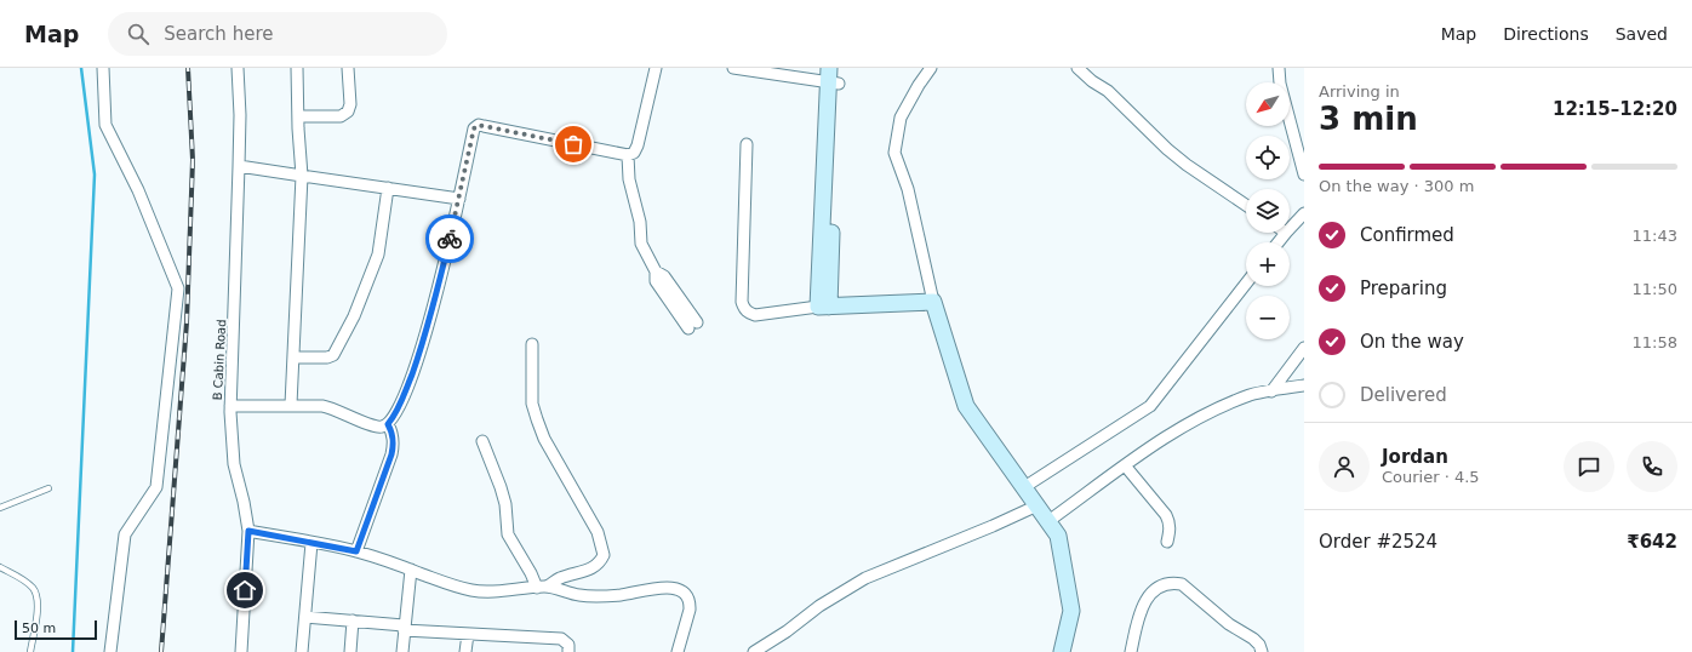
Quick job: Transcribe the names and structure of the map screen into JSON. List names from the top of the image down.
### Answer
{
  "streets": {
    "street": ["B Cabin Road"]
  },
  "scale_bar": "50 m",
  "north": "bottom left",
  "page": {
    "header": "Map",
    "search": "Search here",
    "nav": ["Map", "Directions", "Saved"],
    "heading": ["3 min", "Arriving in", "12:15–12:20"],
    "panel": [
      "Jordan",
      "Courier · 4.5",
      "Order #2524",
      "₹642"
    ],
    "map_buttons": ["+", "−"],
    "bar": "On the way · 300 m",
    "list": [
      ["Confirmed", "11:43"],
      ["Preparing", "11:50"],
      ["On the way", "11:58"],
      "Delivered"
    ],
    "scale": "50 m"
  }
}
